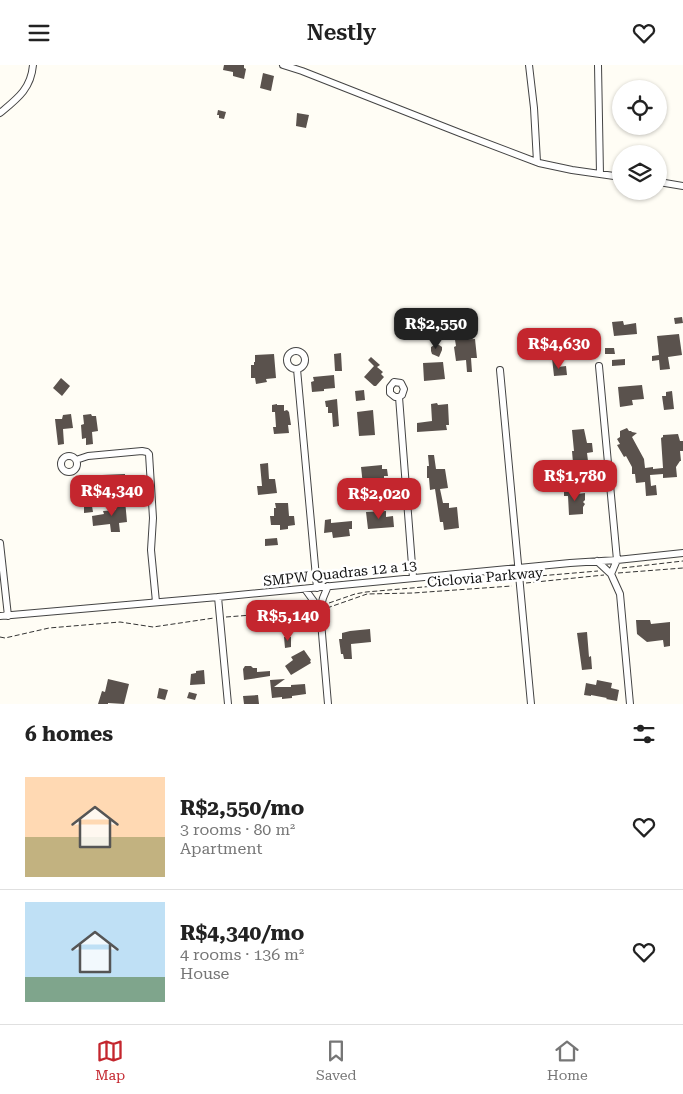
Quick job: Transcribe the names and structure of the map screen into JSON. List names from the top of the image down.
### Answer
{
  "streets": {
    "street": ["SMPW Quadras 12 a 13"],
    "path": ["Ciclovia Parkway"]
  },
  "page": {
    "header": "Nestly",
    "price": [
      "R$2,550",
      "R$4,630",
      "R$1,780",
      "R$4,340",
      "R$2,020",
      "R$5,140"
    ],
    "heading": "6 homes",
    "list": [
      {
        "name": "R$2,550/mo",
        "note": "3 rooms · 80 m² · Apartment"
      },
      {
        "name": "R$4,340/mo",
        "note": "4 rooms · 136 m² · House"
      }
    ],
    "tabs": ["Map", "Saved", "Home"]
  }
}
